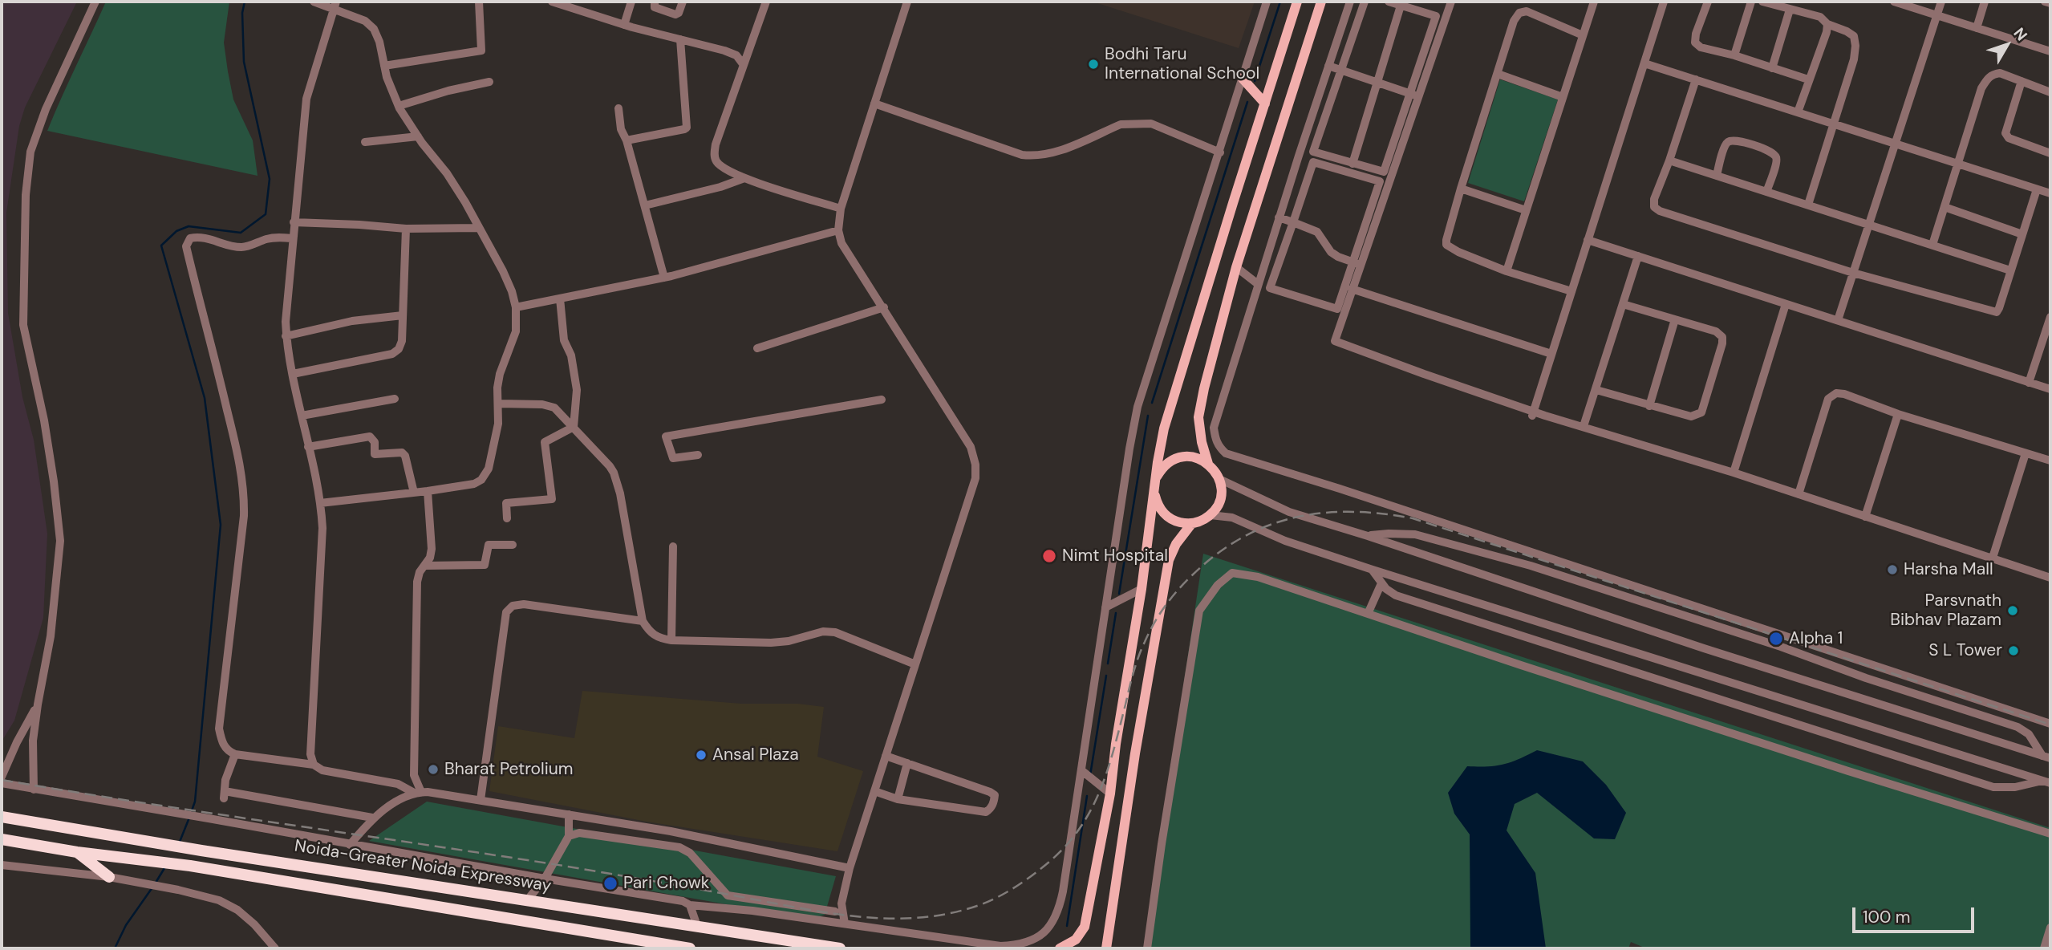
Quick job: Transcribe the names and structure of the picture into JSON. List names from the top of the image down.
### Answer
{
  "streets": {
    "highway": ["Noida-Greater Noida Expressway"]
  },
  "places": [
    "Bodhi Taru International School",
    "Nimt Hospital",
    "Harsha Mall",
    "Parsvnath Bibhav Plazam",
    "Alpha 1",
    "S L Tower",
    "Ansal Plaza",
    "Bharat Petrolium",
    "Pari Chowk"
  ],
  "scale_bar": "100 m",
  "north": "top right"
}
